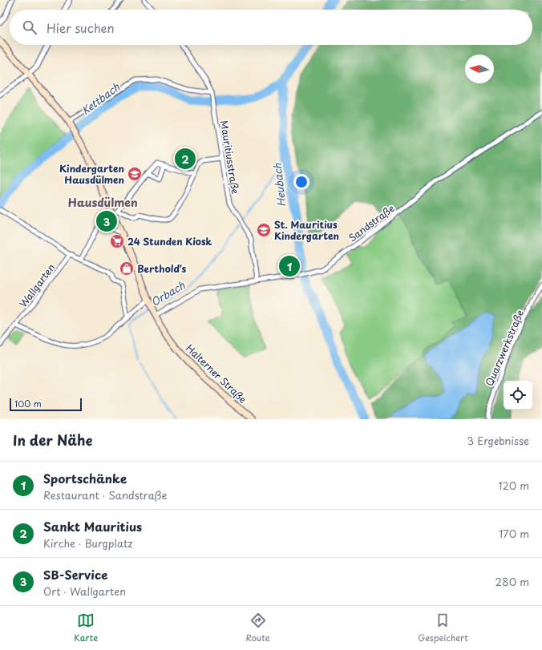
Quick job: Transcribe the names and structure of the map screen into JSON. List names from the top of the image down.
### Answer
{
  "streets": {
    "main road": ["Halterner Straße"],
    "street": [
      "Mauritiusstraße",
      "Sandstraße",
      "Wallgarten",
      "Quarzwerkstraße"
    ]
  },
  "crossings": [
    ["Mauritiusstraße", "Sandstraße"],
    ["Sandstraße", "Halterner Straße"]
  ],
  "districts": ["Hausdülmen"],
  "water": ["Kettbach", "Heubach", "Orbach"],
  "places": {
    "school or university": ["Kindergarten Hausdülmen", "St. Mauritius Kindergarten"],
    "supermarket": ["24 Stunden Kiosk"],
    "shop": ["Berthold's"]
  },
  "scale_bar": "100 m",
  "north": "left",
  "page": {
    "search": "Hier suchen",
    "pins": ["2", "3", "1"],
    "scale": "100 m",
    "heading": ["In der Nähe", "3 Ergebnisse"],
    "list": [
      {
        "mark": "1",
        "name": "Sportschänke",
        "note": "Restaurant · Sandstraße",
        "value": "120 m"
      },
      {
        "mark": "2",
        "name": "Sankt Mauritius",
        "note": "Kirche · Burgplatz",
        "value": "170 m"
      },
      {
        "mark": "3",
        "name": "SB-Service",
        "note": "Ort · Wallgarten",
        "value": "280 m"
      }
    ],
    "nav": ["Karte", "Route", "Gespeichert"]
  }
}
